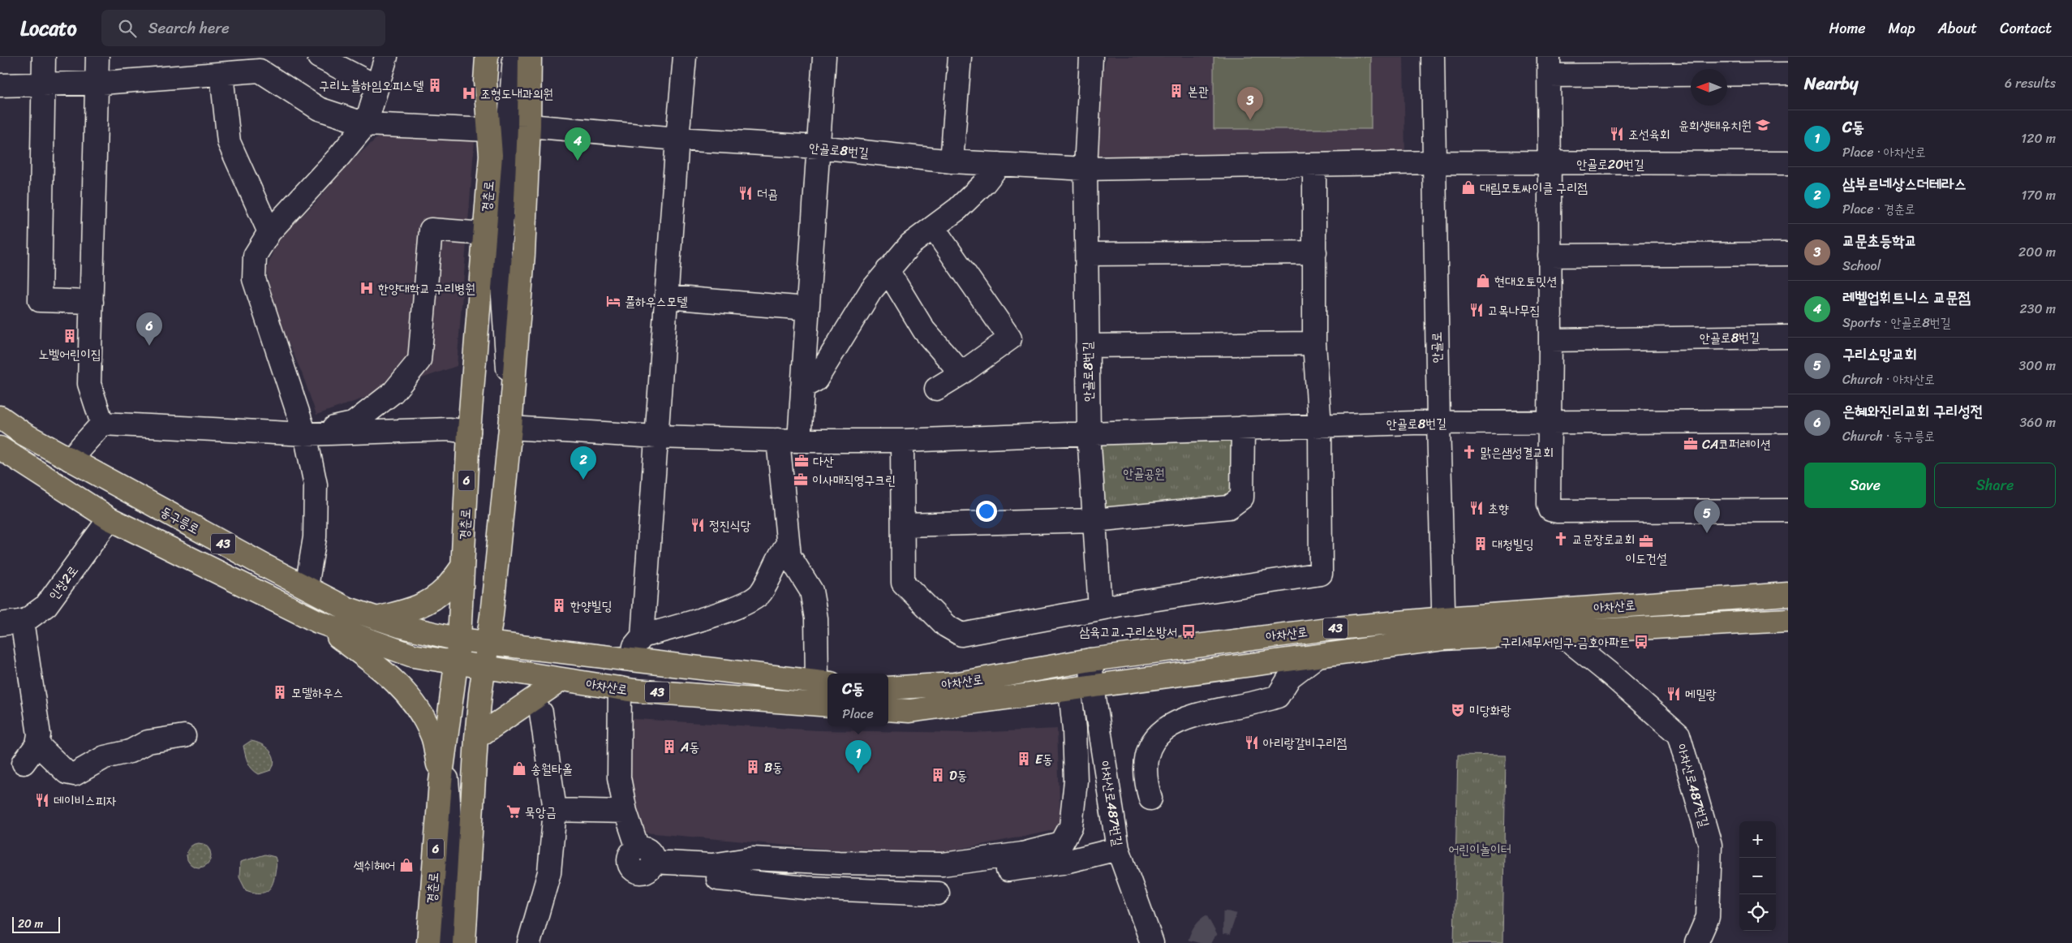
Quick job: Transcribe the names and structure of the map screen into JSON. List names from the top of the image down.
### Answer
{
  "streets": {
    "main road": [
      "경춘로",
      "6",
      "동구릉로",
      "43",
      "아차산로"
    ],
    "street": [
      "안골로8번길",
      "안골로20번길",
      "안골로",
      "인창2로",
      "아차산로487번길"
    ]
  },
  "crossings": [
    ["안골로8번길", "안골로20번길"],
    ["안골로8번길", "안골로"],
    ["안골로20번길", "안골로"],
    ["경춘로", "동구릉로"],
    ["경춘로", "43"],
    ["경춘로", "아차산로"],
    ["안골로", "아차산로"],
    ["동구릉로", "43"],
    ["43", "인창2로"],
    ["43", "아차산로"],
    ["아차산로", "아차산로487번길"]
  ],
  "parks": ["안골공원", "어린이놀이터"],
  "places": {
    "building": [
      "구리노블하임오피스텔",
      "본관",
      "노벨어린이집",
      "대청빌딩",
      "한양빌딩",
      "모델하우스",
      "A동",
      "E동",
      "B동",
      "D동"
    ],
    "hospital": ["조형도내과의원", "한양대학교 구리병원"],
    "school or university": ["윤희생태유치원"],
    "restaurant": [
      "조선육회",
      "더곰",
      "고목나무집",
      "초향",
      "정진식당",
      "메밀랑",
      "아리랑갈비구리점",
      "데이비스피자"
    ],
    "shop": [
      "대림모토싸이클 구리점",
      "현대오토밋션",
      "송월타올",
      "섹쉬헤어"
    ],
    "hotel": ["풀하우스모텔"],
    "office": [
      "CA코퍼레이션",
      "다산",
      "이사매직영구크린",
      "이도건설"
    ],
    "church": ["맑은샘성결교회", "교문장로교회"],
    "bus stop": ["삼육고교.구리소방서", "구리세무서입구.금호아파트"],
    "theatre": ["미당화랑"],
    "supermarket": ["묵앙금"]
  },
  "scale_bar": "20 m",
  "north": "left",
  "page": {
    "header": "Locato",
    "search": "Search here",
    "nav": [
      "Home",
      "Map",
      "About",
      "Contact"
    ],
    "heading": ["Nearby", "6 results"],
    "pins": [
      "3",
      "4",
      "6",
      "2",
      "5",
      "1"
    ],
    "list": [
      {
        "mark": "1",
        "name": "C동",
        "note": "Place · 아차산로",
        "value": "120 m"
      },
      {
        "mark": "2",
        "name": "삼부르네상스더테라스",
        "note": "Place · 경춘로",
        "value": "170 m"
      },
      {
        "mark": "3",
        "name": "교문초등학교",
        "note": "School",
        "value": "200 m"
      },
      {
        "mark": "4",
        "name": "레벨업휘트니스 교문점",
        "note": "Sports · 안골로8번길",
        "value": "230 m"
      },
      {
        "mark": "5",
        "name": "구리소망교회",
        "note": "Church · 아차산로",
        "value": "300 m"
      },
      {
        "mark": "6",
        "name": "은혜와진리교회 구리성전",
        "note": "Church · 동구릉로",
        "value": "360 m"
      }
    ],
    "buttons": ["Save", "Share"],
    "popup": ["C동", "Place"],
    "map_buttons": ["+", "−"],
    "scale": "20 m"
  }
}
